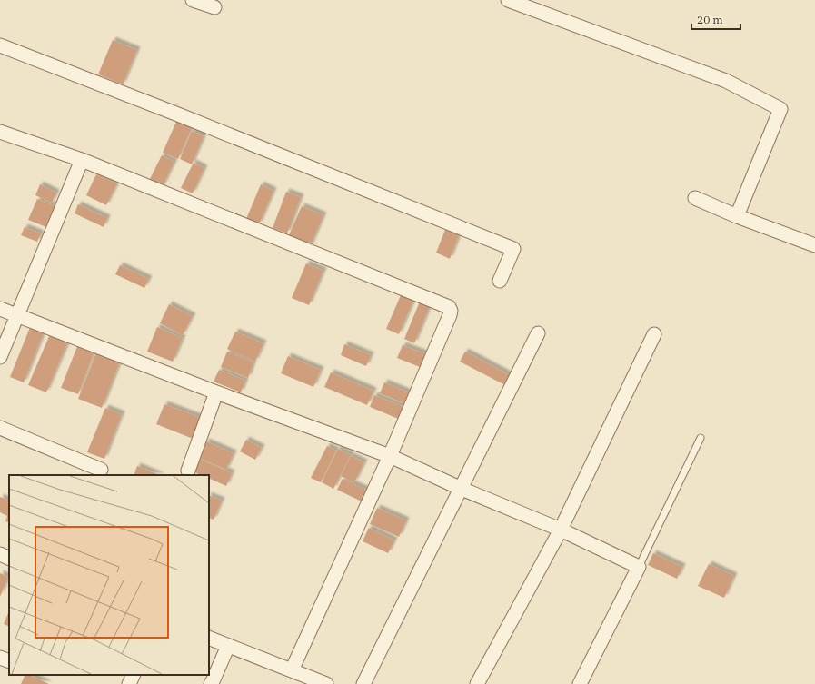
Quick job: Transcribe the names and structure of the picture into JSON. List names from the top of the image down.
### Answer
{
  "scale_bar": "20 m"
}
